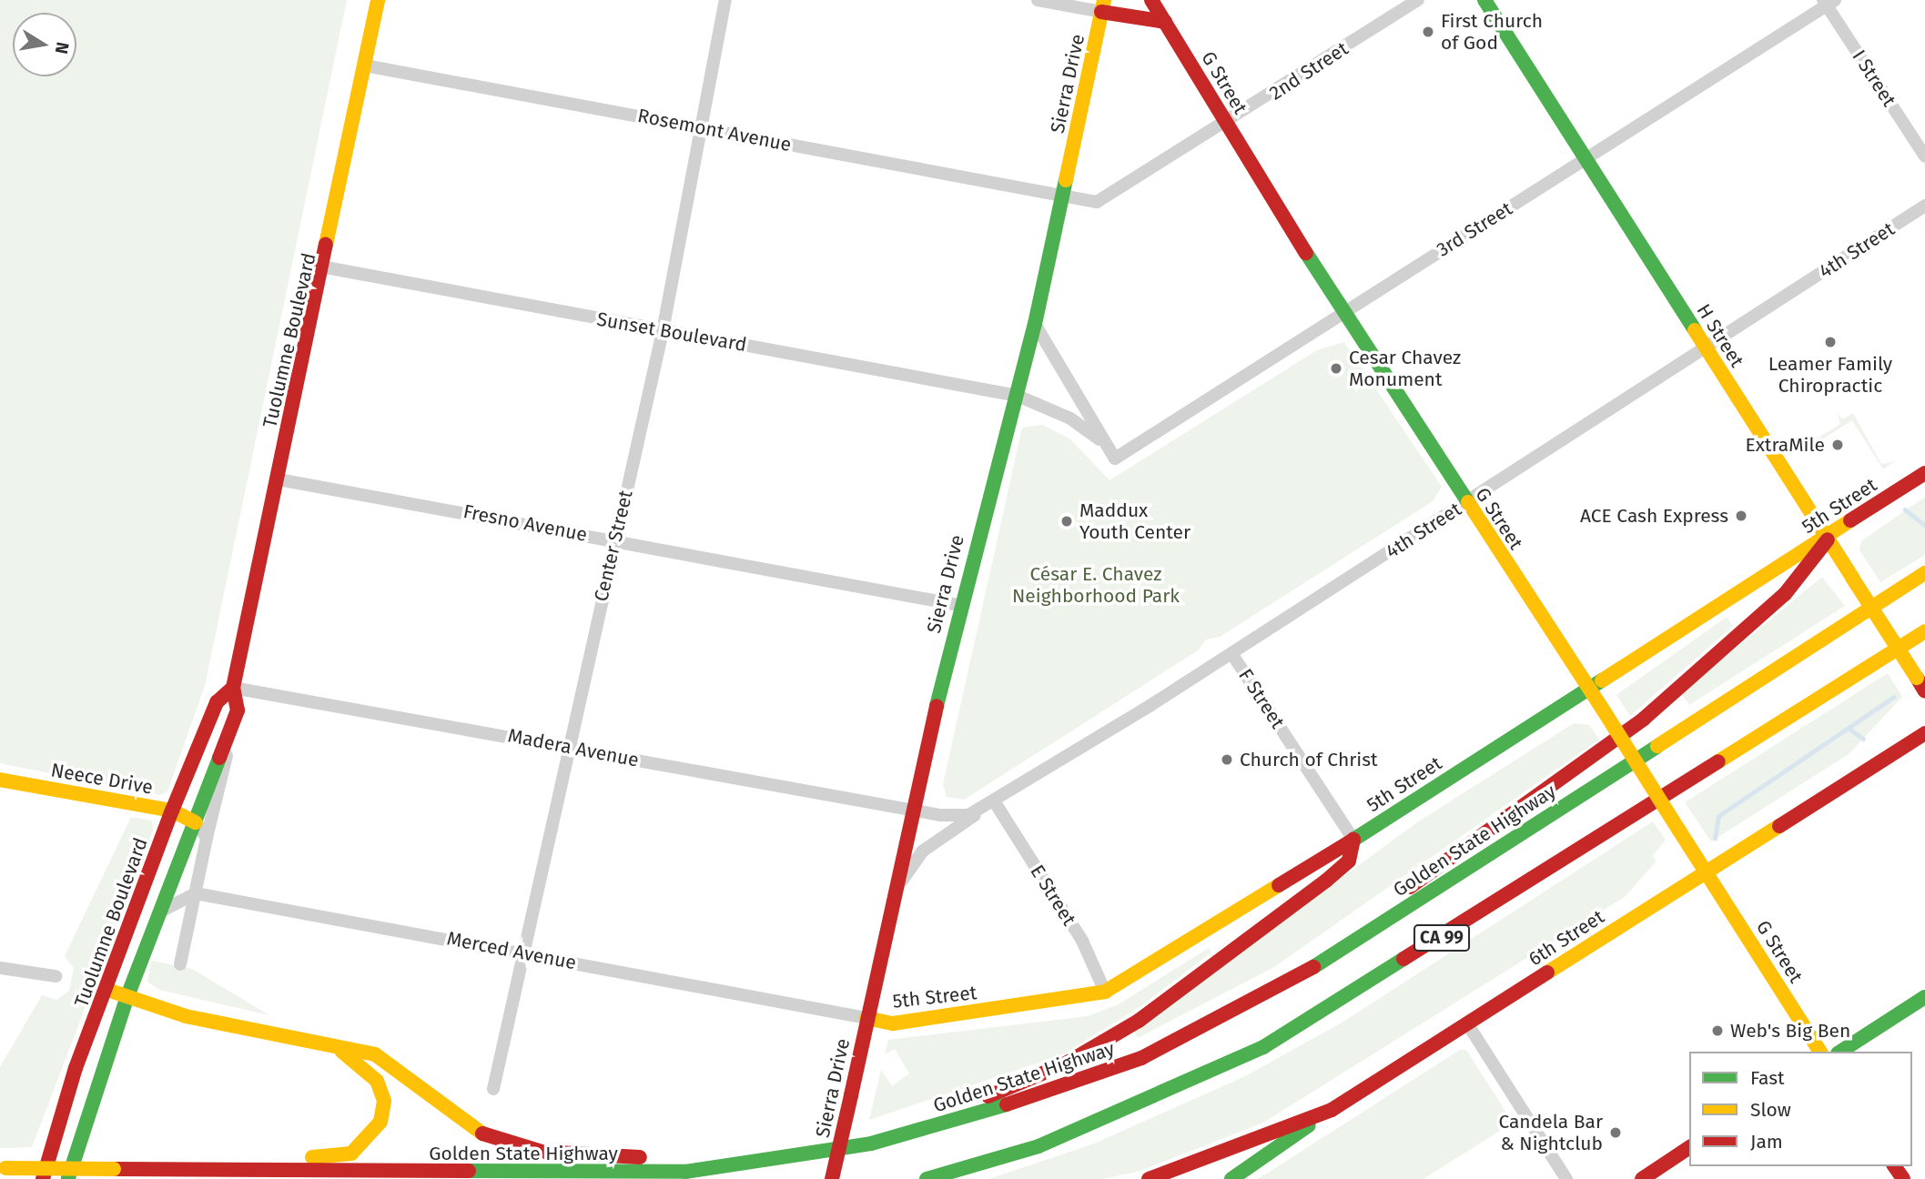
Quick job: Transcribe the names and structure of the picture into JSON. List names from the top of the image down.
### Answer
{
  "streets": {
    "main road": [
      "G Street",
      "Sierra Drive",
      "H Street",
      "Tuolumne Boulevard",
      "5th Street",
      "Neece Drive",
      "Golden State Highway",
      "CA 99",
      "6th Street"
    ],
    "street": [
      "2nd Street",
      "I Street",
      "Rosemont Avenue",
      "3rd Street",
      "4th Street",
      "Sunset Boulevard",
      "Fresno Avenue",
      "Center Street",
      "F Street",
      "Madera Avenue",
      "E Street",
      "Merced Avenue"
    ]
  },
  "crossings": [
    ["2nd Street", "G Street"],
    ["2nd Street", "Sierra Drive"],
    ["2nd Street", "Rosemont Avenue"],
    ["I Street", "3rd Street"],
    ["G Street", "3rd Street"],
    ["G Street", "4th Street"],
    ["G Street", "5th Street"],
    ["G Street", "6th Street"],
    ["Sierra Drive", "Rosemont Avenue"],
    ["Sierra Drive", "4th Street"],
    ["Sierra Drive", "Sunset Boulevard"],
    ["Sierra Drive", "5th Street"],
    ["Sierra Drive", "Fresno Avenue"],
    ["Sierra Drive", "Madera Avenue"],
    ["Sierra Drive", "Merced Avenue"],
    ["Rosemont Avenue", "Tuolumne Boulevard"],
    ["Rosemont Avenue", "Center Street"],
    ["3rd Street", "H Street"],
    ["4th Street", "H Street"],
    ["4th Street", "F Street"],
    ["4th Street", "Madera Avenue"],
    ["4th Street", "E Street"],
    ["Sunset Boulevard", "Tuolumne Boulevard"],
    ["Sunset Boulevard", "Center Street"],
    ["H Street", "5th Street"],
    ["Tuolumne Boulevard", "Fresno Avenue"],
    ["Tuolumne Boulevard", "Madera Avenue"],
    ["Tuolumne Boulevard", "Neece Drive"],
    ["Tuolumne Boulevard", "Merced Avenue"],
    ["5th Street", "F Street"],
    ["5th Street", "E Street"],
    ["5th Street", "Merced Avenue"],
    ["Fresno Avenue", "Center Street"],
    ["Center Street", "Madera Avenue"],
    ["Center Street", "Merced Avenue"]
  ],
  "parks": ["César E. Chavez Neighborhood Park"],
  "places": [
    "First Church of God",
    "Leamer Family Chiropractic",
    "Cesar Chavez Monument",
    "ExtraMile",
    "ACE Cash Express",
    "Maddux Youth Center",
    "Church of Christ",
    "Web's Big Ben",
    "Candela Bar & Nightclub"
  ],
  "legend": ["Fast", "Slow", "Jam"],
  "north": "right"
}
